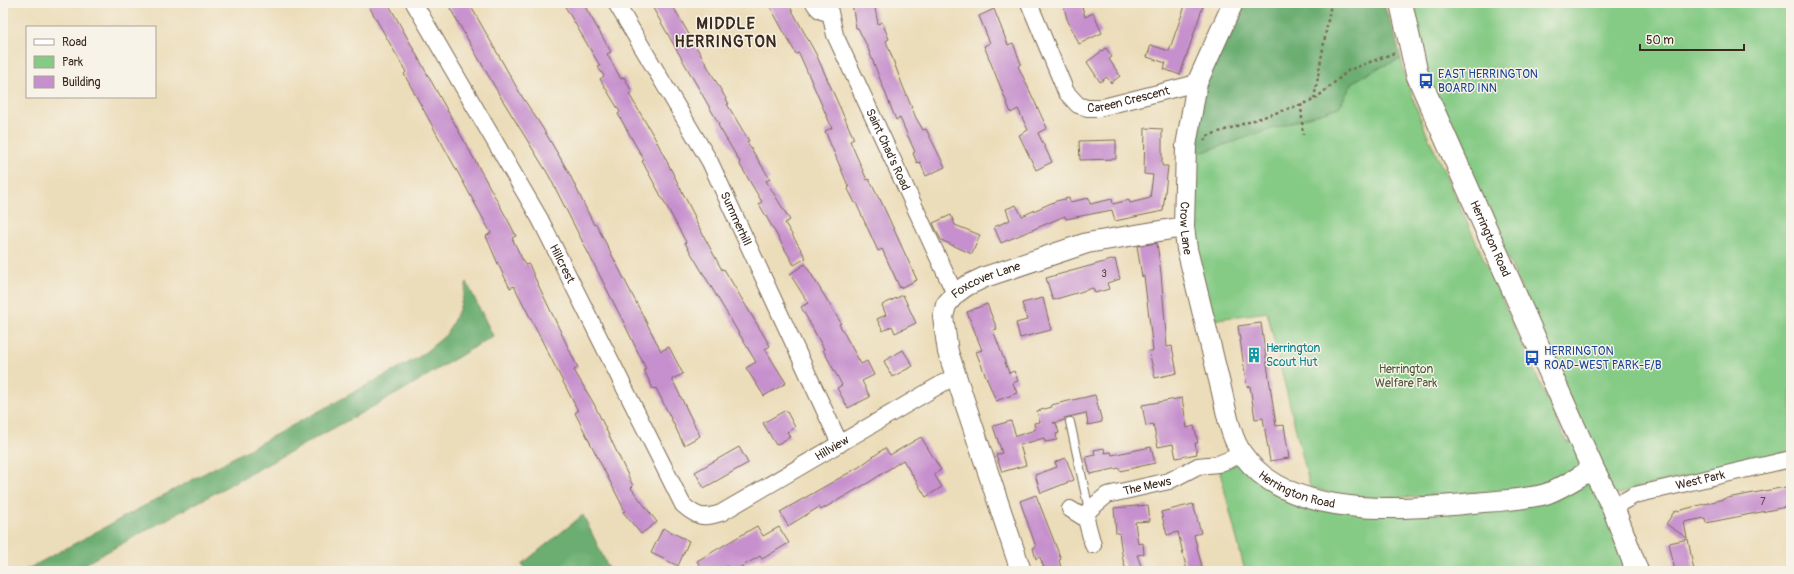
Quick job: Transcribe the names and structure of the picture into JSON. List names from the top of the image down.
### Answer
{
  "streets": {
    "main road": ["Herrington Road"],
    "street": [
      "Careen Crescent",
      "Saint Chad's Road",
      "Summerhill",
      "Crow Lane",
      "Hillcrest",
      "Foxcover Lane",
      "Hillview",
      "West Park",
      "The Mews"
    ]
  },
  "crossings": [
    ["Careen Crescent", "Crow Lane"],
    ["Saint Chad's Road", "Foxcover Lane"],
    ["Summerhill", "Hillview"],
    ["Crow Lane", "Herrington Road"],
    ["Crow Lane", "Foxcover Lane"],
    ["Crow Lane", "The Mews"],
    ["Herrington Road", "West Park"],
    ["Herrington Road", "The Mews"],
    ["Hillcrest", "Hillview"],
    ["Foxcover Lane", "Hillview"]
  ],
  "districts": ["MIDDLE HERRINGTON"],
  "parks": ["Herrington Welfare Park"],
  "places": {
    "bus stop": ["EAST HERRINGTON BOARD INN", "HERRINGTON ROAD-WEST PARK-E/B"],
    "building": ["Herrington Scout Hut"]
  },
  "house_numbers": ["3", "7"],
  "legend": ["Road", "Park", "Building"],
  "scale_bar": "50 m"
}
